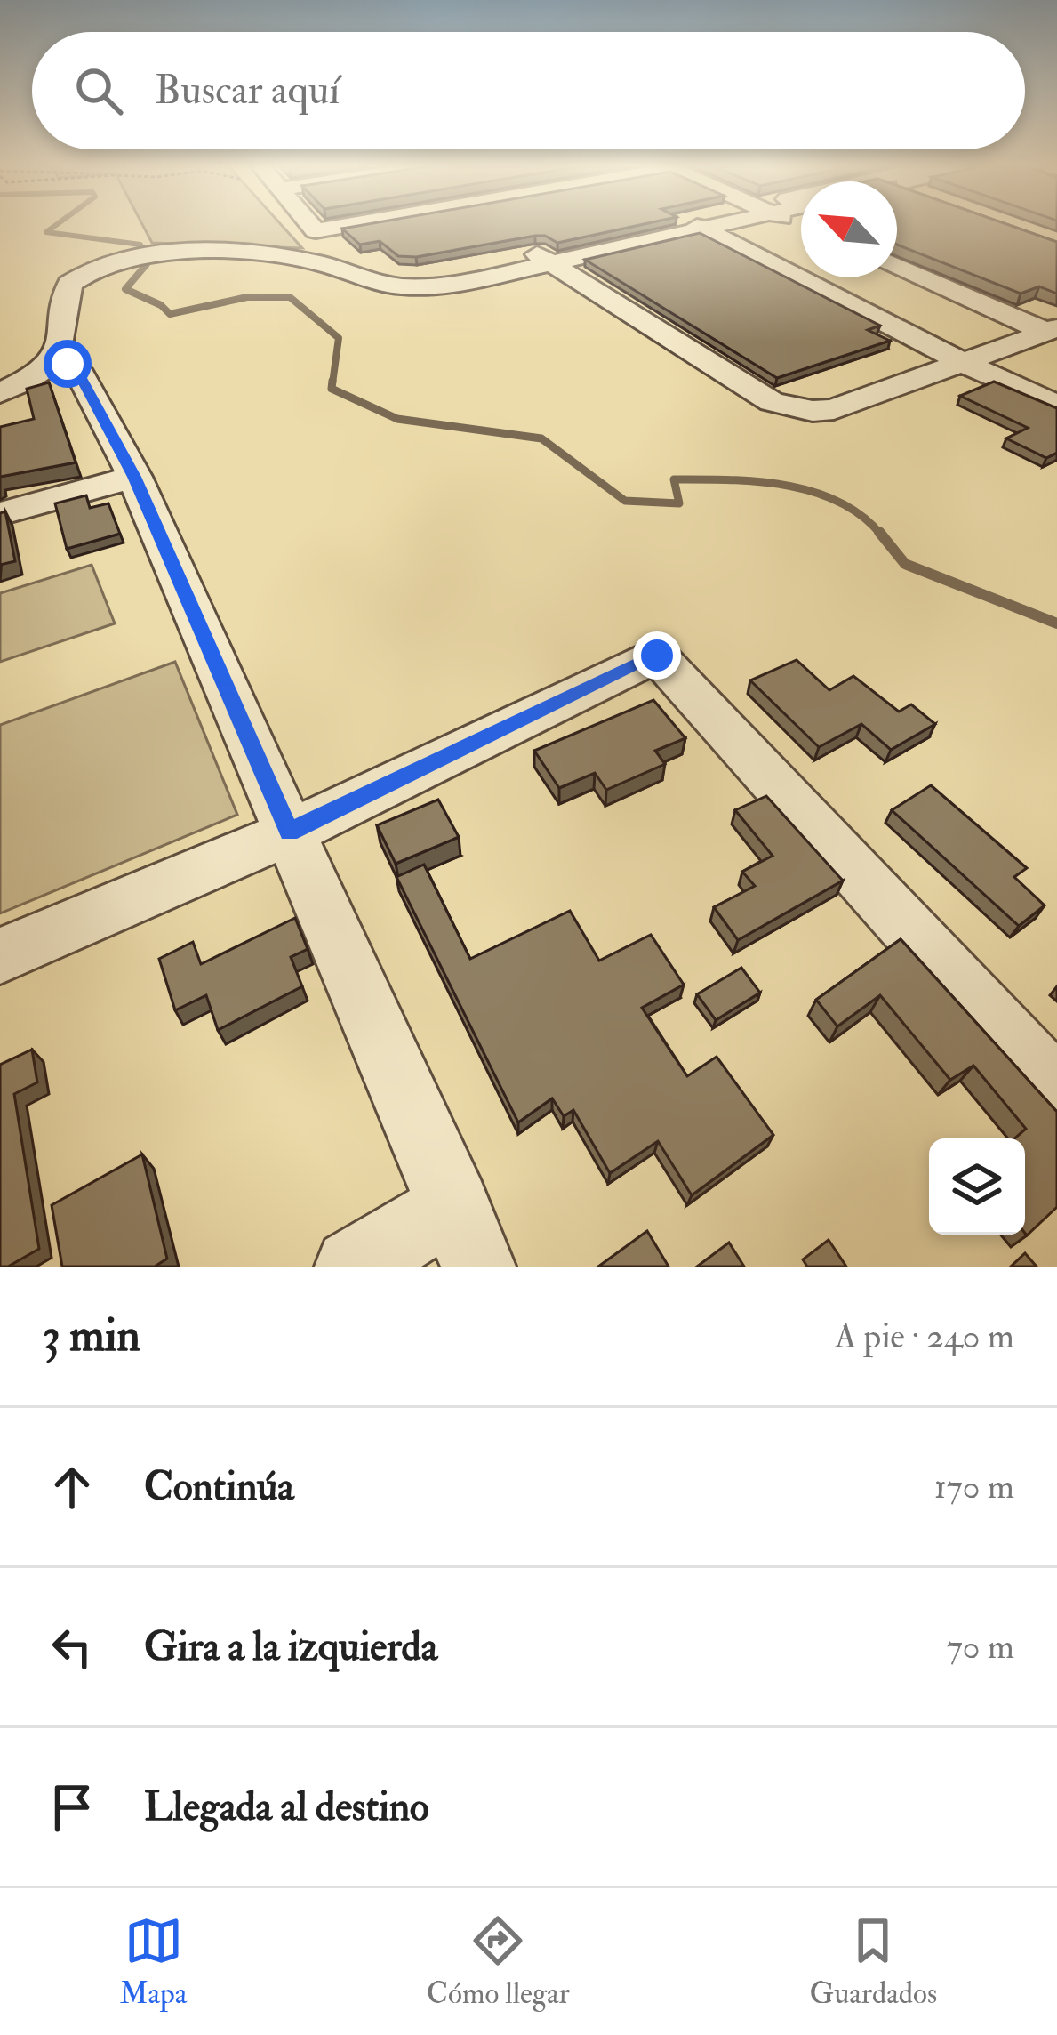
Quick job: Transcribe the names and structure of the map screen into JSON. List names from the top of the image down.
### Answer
{
  "north": "top left",
  "page": {
    "search": "Buscar aquí",
    "heading": ["3 min", "A pie · 240 m"],
    "list": [
      ["Continúa", "170 m"],
      ["Gira a la izquierda", "70 m"],
      "Llegada al destino"
    ],
    "nav": ["Mapa", "Cómo llegar", "Guardados"]
  }
}
